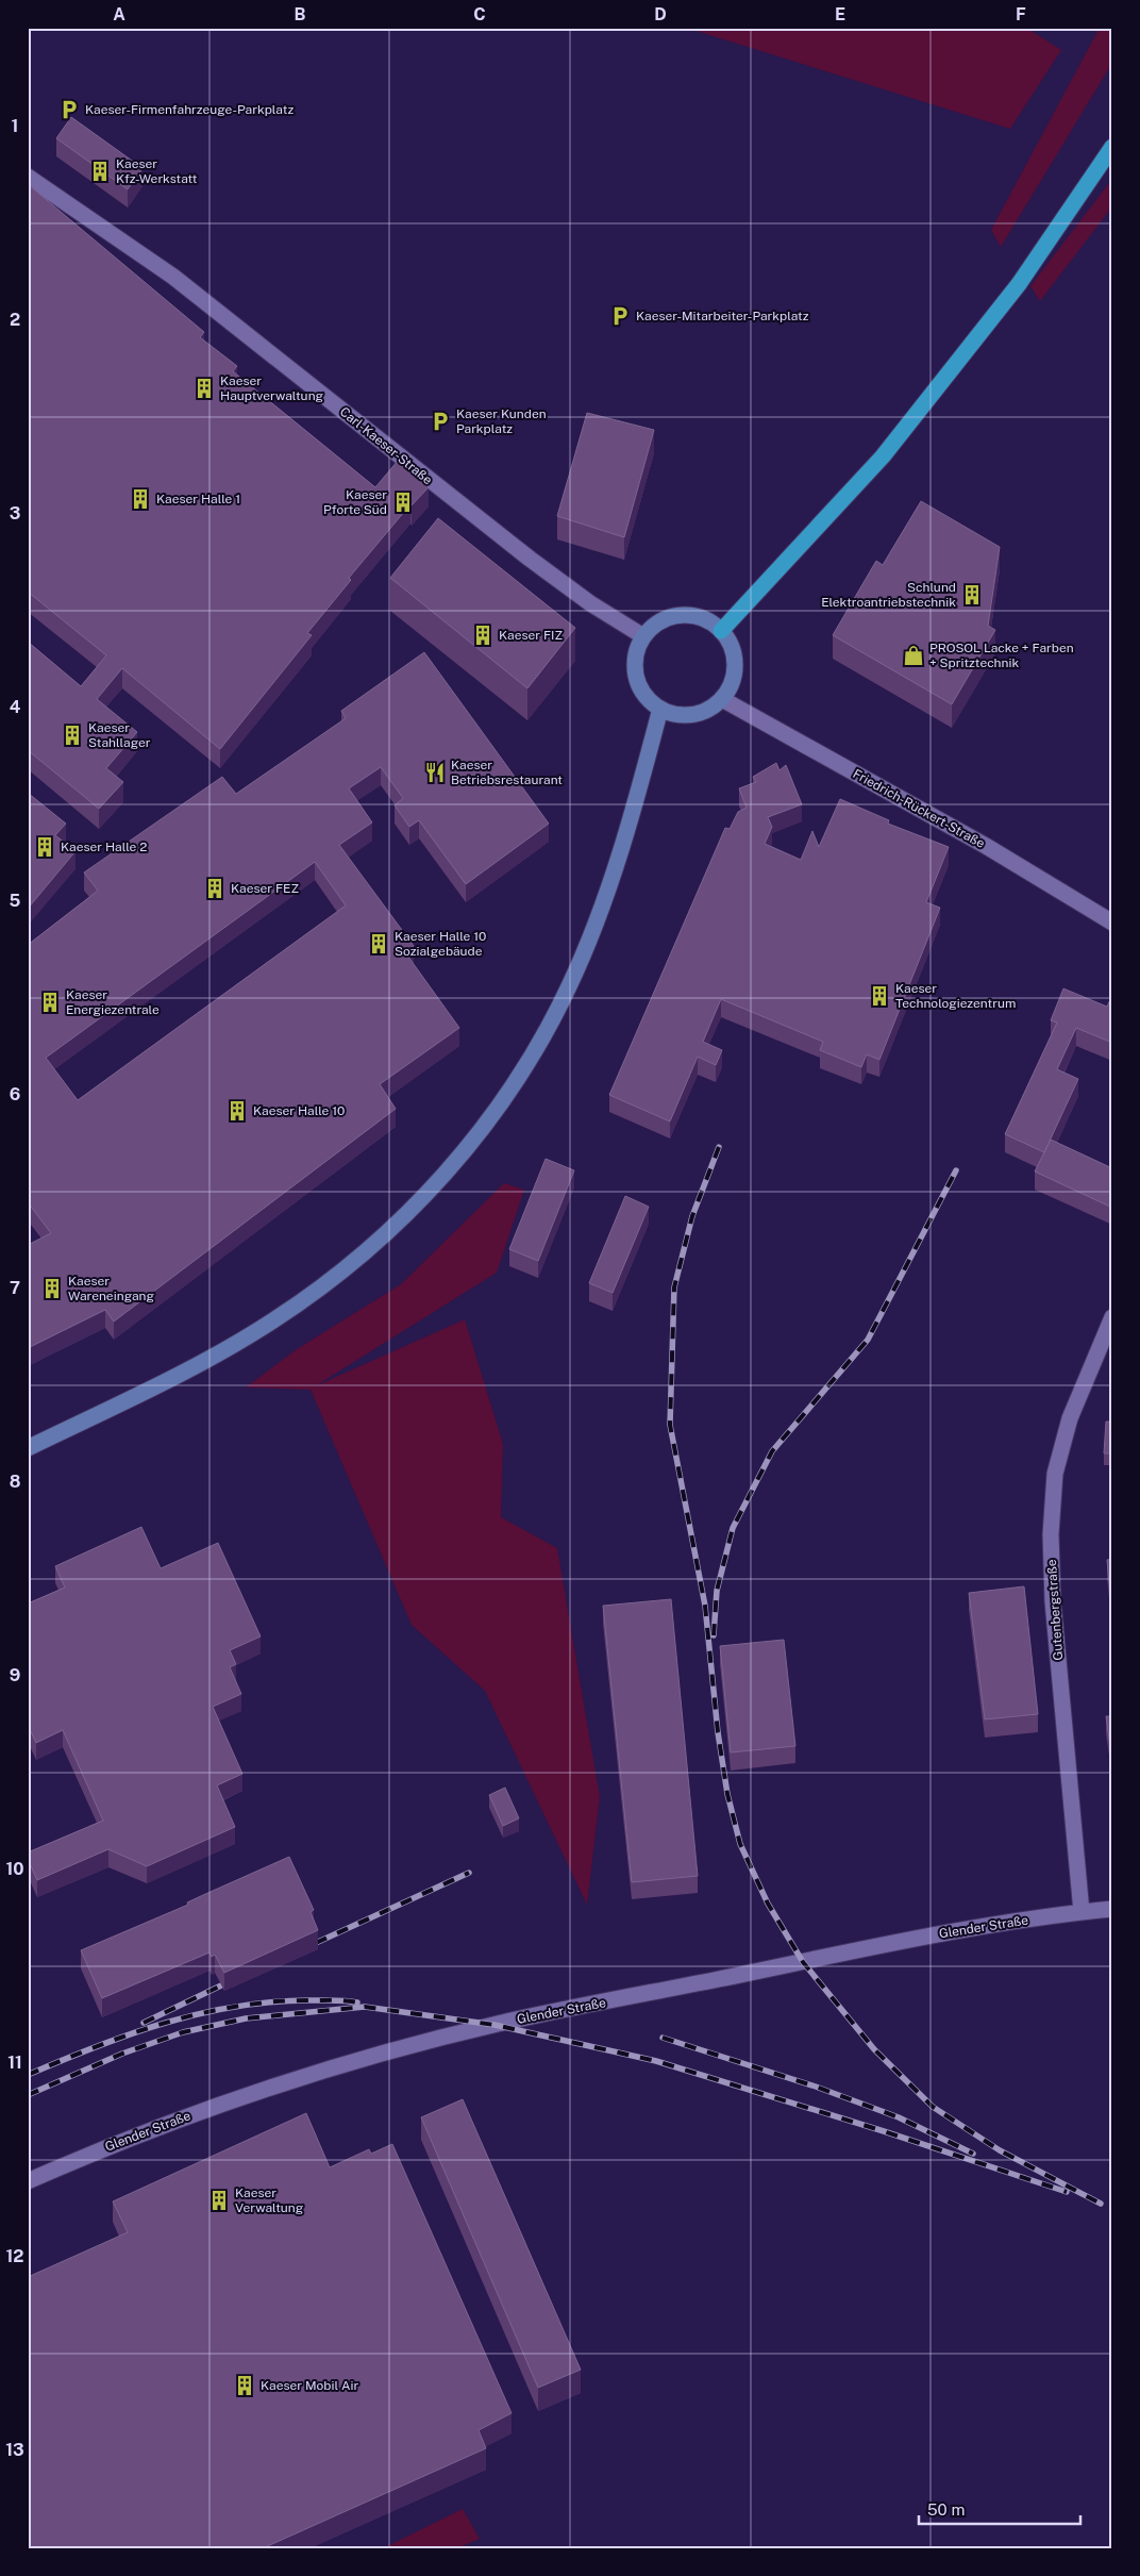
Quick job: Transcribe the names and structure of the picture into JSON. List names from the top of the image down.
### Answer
{
  "streets": {
    "street": [
      "Carl-Kaeser-Straße",
      "Friedrich-Rückert-Straße",
      "Gutenbergstraße",
      "Glender Straße"
    ]
  },
  "crossings": [
    ["Carl-Kaeser-Straße", "Friedrich-Rückert-Straße"],
    ["Gutenbergstraße", "Glender Straße"]
  ],
  "places": {
    "parking": ["Kaeser-Firmenfahrzeuge-Parkplatz", "Kaeser-Mitarbeiter-Parkplatz", "Kaeser Kunden Parkplatz"],
    "building": [
      "Kaeser Kfz-Werkstatt",
      "Kaeser Hauptverwaltung",
      "Kaeser Halle 1",
      "Kaeser Pforte Süd",
      "Schlund Elektroantriebstechnik",
      "Kaeser FIZ",
      "Kaeser Stahllager",
      "Kaeser Halle 2",
      "Kaeser FEZ",
      "Kaeser Halle 10 Sozialgebäude",
      "Kaeser Technologiezentrum",
      "Kaeser Energiezentrale",
      "Kaeser Halle 10",
      "Kaeser Wareneingang",
      "Kaeser Verwaltung",
      "Kaeser Mobil Air"
    ],
    "shop": ["PROSOL Lacke + Farben + Spritztechnik"],
    "restaurant": ["Kaeser Betriebsrestaurant"]
  },
  "scale_bar": "50 m",
  "grid": {
    "columns": [
      "A",
      "B",
      "C",
      "D",
      "E",
      "F"
    ],
    "rows": [
      "1",
      "2",
      "3",
      "4",
      "5",
      "6",
      "7",
      "8",
      "9",
      "10",
      "11",
      "12",
      "13"
    ]
  }
}
